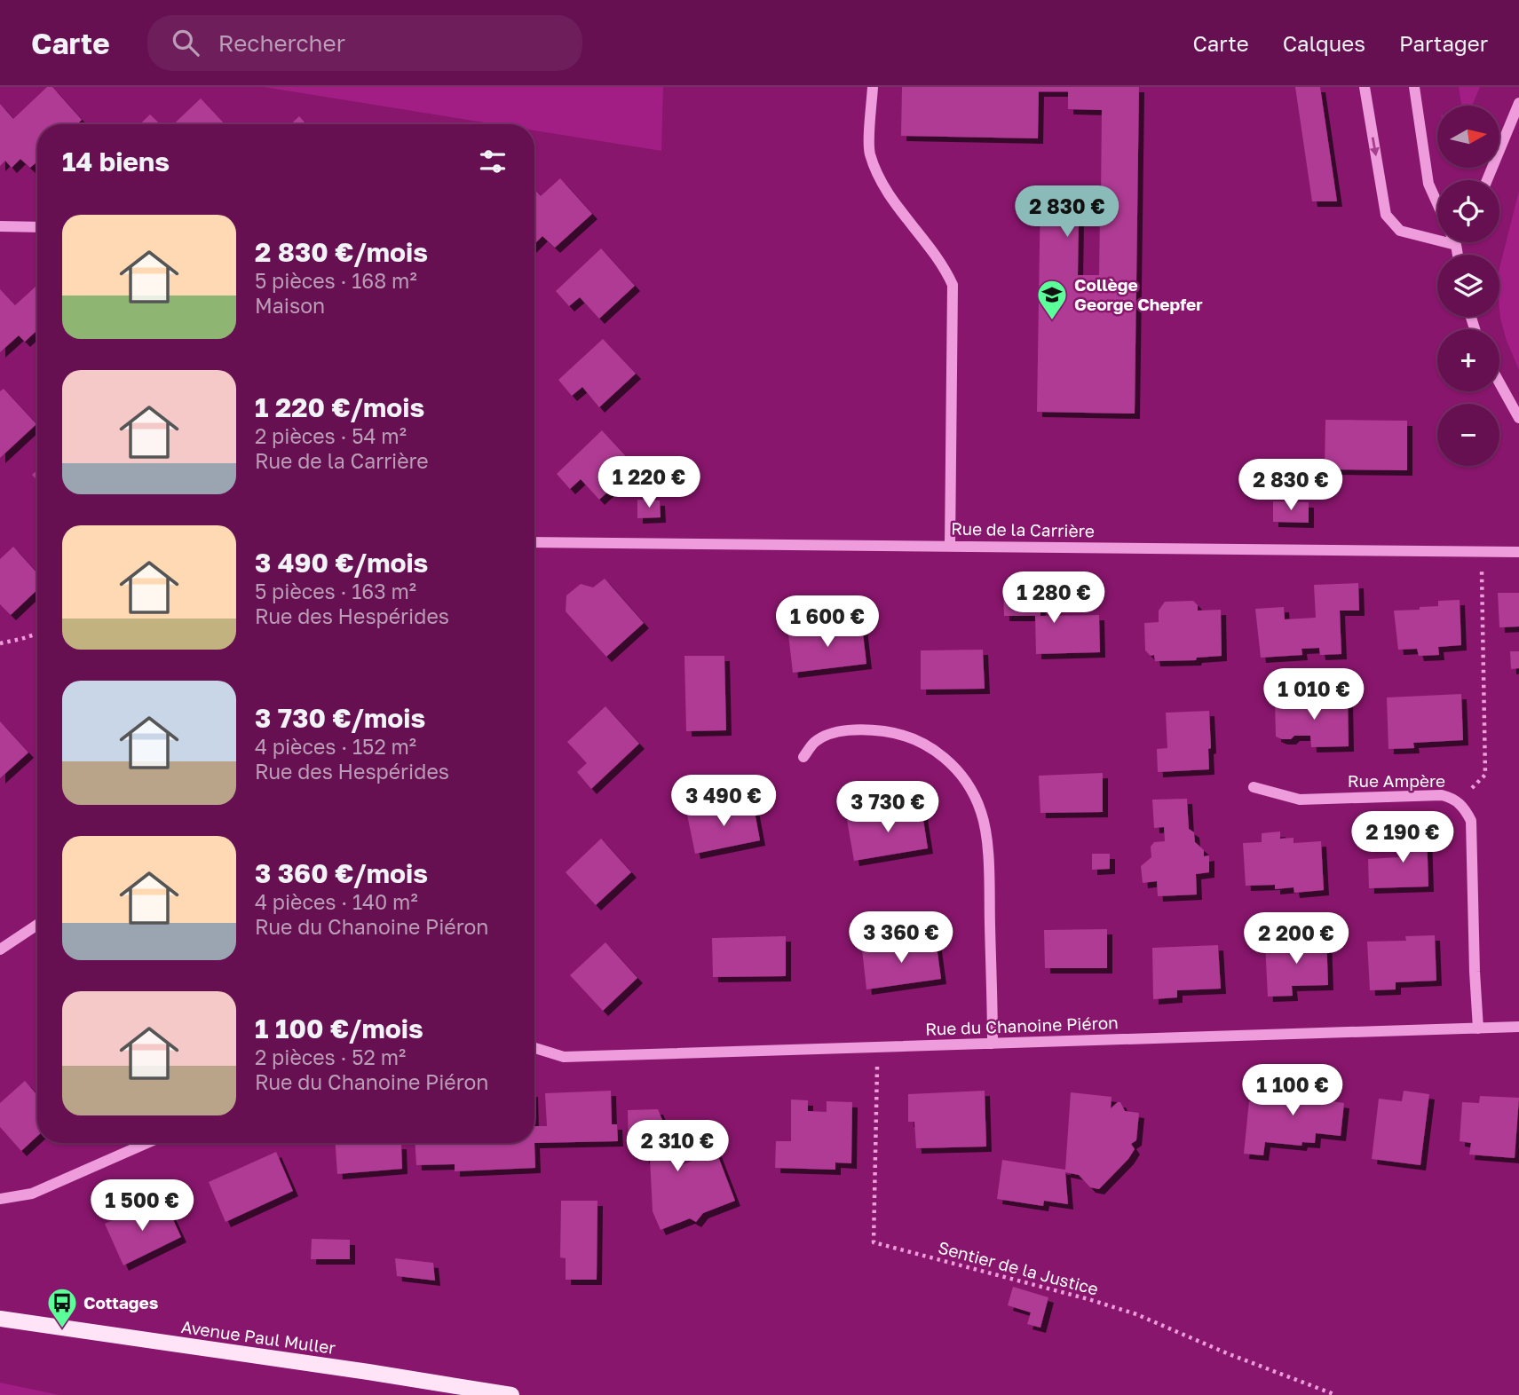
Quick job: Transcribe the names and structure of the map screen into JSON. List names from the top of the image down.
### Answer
{
  "streets": {
    "main road": ["Avenue Paul Muller"],
    "street": ["Rue de la Carrière", "Rue Ampère", "Rue du Chanoine Piéron"],
    "path": ["Sentier de la Justice"]
  },
  "crossings": [
    ["Rue Ampère", "Rue du Chanoine Piéron"],
    ["Rue du Chanoine Piéron", "Sentier de la Justice"]
  ],
  "places": {
    "school or university": ["Collège George Chepfer"],
    "bus stop": ["Cottages"]
  },
  "north": "right",
  "page": {
    "header": "Carte",
    "search": "Rechercher",
    "nav": ["Carte", "Calques", "Partager"],
    "map_buttons": ["+", "−"],
    "heading": "14 biens",
    "price": [
      "2 830 €",
      "1 220 €",
      "2 830 €",
      "1 280 €",
      "1 600 €",
      "1 010 €",
      "3 490 €",
      "3 730 €",
      "2 190 €",
      "3 360 €",
      "2 200 €",
      "1 100 €",
      "2 310 €",
      "1 500 €"
    ],
    "list": [
      {
        "name": "2 830 €/mois",
        "note": "5 pièces · 168 m² · Maison"
      },
      {
        "name": "1 220 €/mois",
        "note": "2 pièces · 54 m² · Rue de la Carrière"
      },
      {
        "name": "3 490 €/mois",
        "note": "5 pièces · 163 m² · Rue des Hespérides"
      },
      {
        "name": "3 730 €/mois",
        "note": "4 pièces · 152 m² · Rue des Hespérides"
      },
      {
        "name": "3 360 €/mois",
        "note": "4 pièces · 140 m² · Rue du Chanoine Piéron"
      },
      {
        "name": "1 100 €/mois",
        "note": "2 pièces · 52 m² · Rue du Chanoine Piéron"
      }
    ]
  }
}
